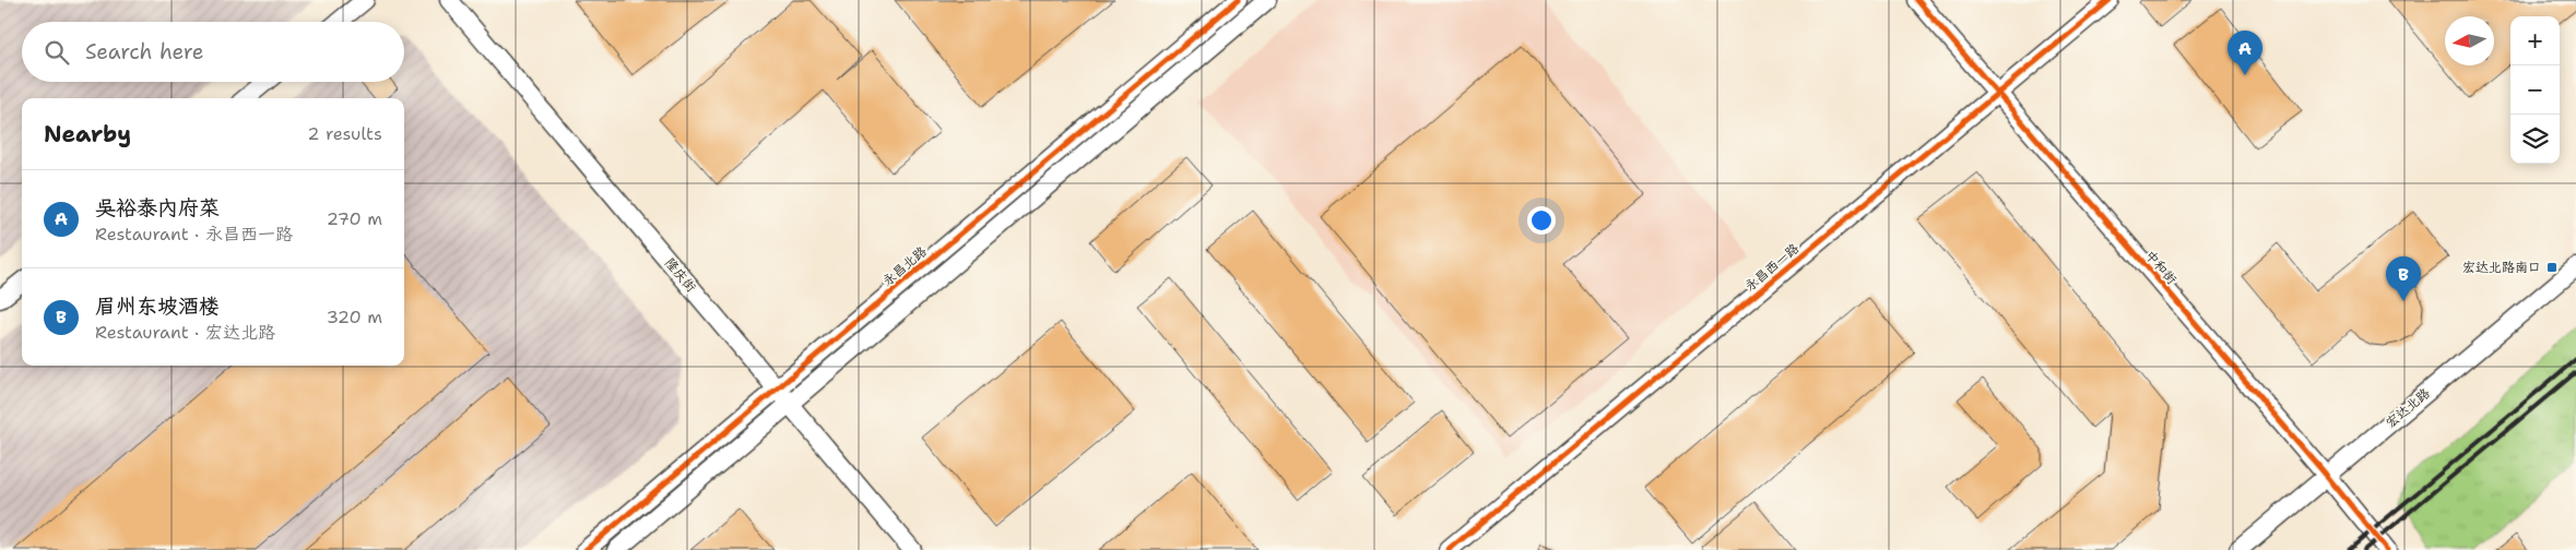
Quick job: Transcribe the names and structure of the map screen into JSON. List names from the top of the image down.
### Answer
{
  "streets": {
    "street": [
      "永昌北路",
      "永昌西一路",
      "中和街",
      "隆庆街",
      "宏达北路"
    ]
  },
  "crossings": [
    ["永昌北路", "隆庆街"],
    ["永昌西一路", "中和街"],
    ["中和街", "宏达北路"]
  ],
  "places": {
    "transit": ["宏达北路南口"]
  },
  "north": "left",
  "page": {
    "map_buttons": ["+", "−"],
    "search": "Search here",
    "pins": ["A", "B"],
    "heading": ["Nearby", "2 results"],
    "list": [
      {
        "mark": "A",
        "name": "吴裕泰内府菜",
        "note": "Restaurant · 永昌西一路",
        "value": "270 m"
      },
      {
        "mark": "B",
        "name": "眉州东坡酒楼",
        "note": "Restaurant · 宏达北路",
        "value": "320 m"
      }
    ]
  }
}
